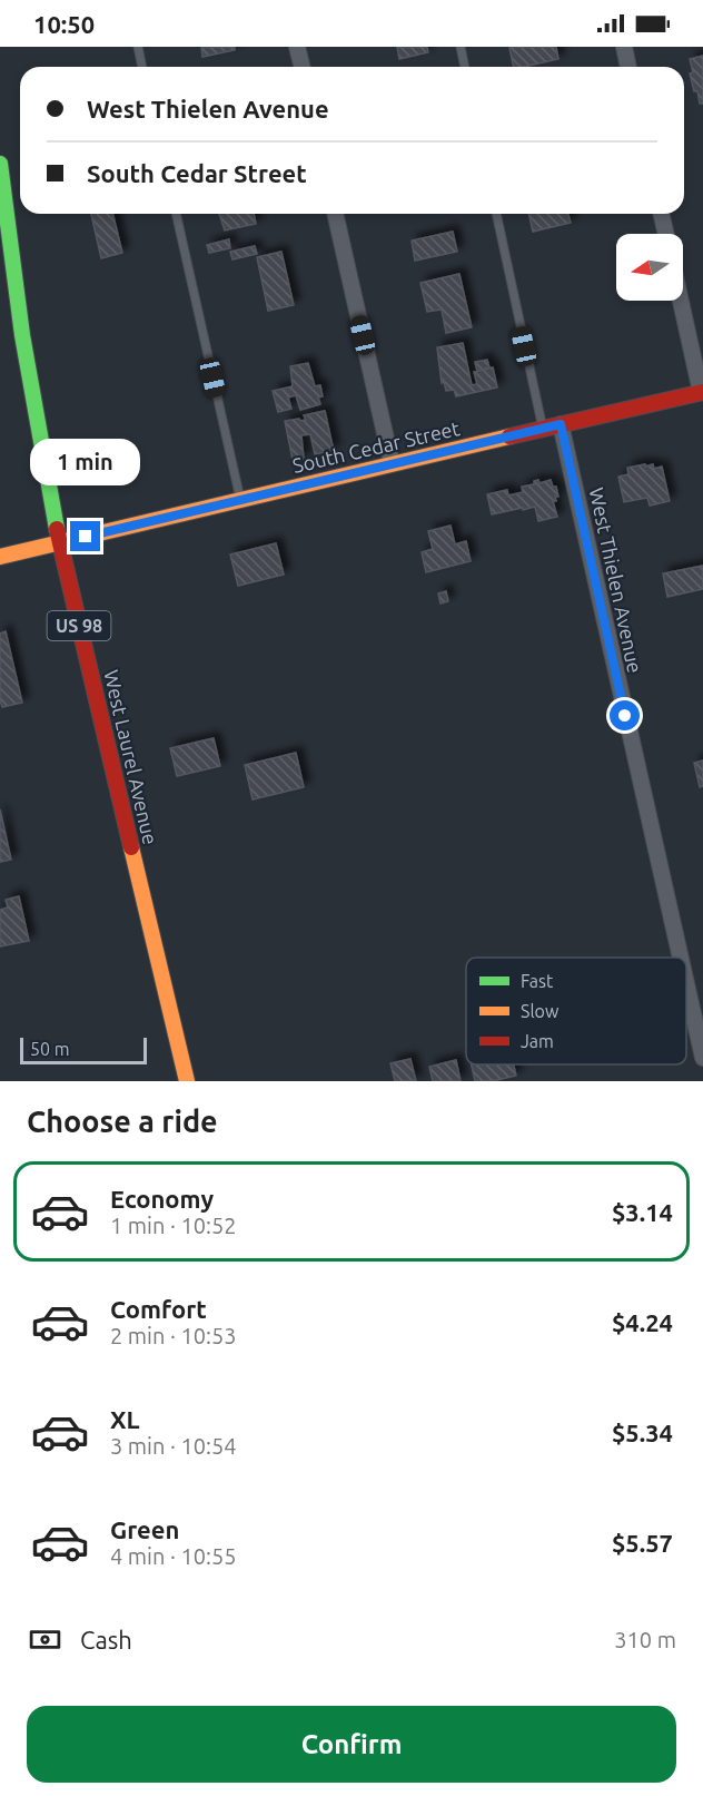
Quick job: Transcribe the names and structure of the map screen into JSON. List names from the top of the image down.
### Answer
{
  "streets": {
    "main road": ["South Cedar Street", "US 98", "West Laurel Avenue"],
    "street": ["West Thielen Avenue"]
  },
  "crossings": [
    ["South Cedar Street", "West Thielen Avenue"],
    ["South Cedar Street", "West Laurel Avenue"]
  ],
  "legend": ["Fast", "Slow", "Jam"],
  "scale_bar": "50 m",
  "north": "left",
  "page": {
    "status": "10:50",
    "banner": ["West Thielen Avenue", "South Cedar Street"],
    "bubble": "1 min",
    "scale": "50 m",
    "heading": "Choose a ride",
    "list": [
      {
        "name": "Economy",
        "note": "1 min · 10:52",
        "value": "$3.14"
      },
      {
        "name": "Comfort",
        "note": "2 min · 10:53",
        "value": "$4.24"
      },
      {
        "name": "XL",
        "note": "3 min · 10:54",
        "value": "$5.34"
      },
      {
        "name": "Green",
        "note": "4 min · 10:55",
        "value": "$5.57"
      }
    ],
    "pay": ["Cash", "310 m"],
    "buttons": "Confirm"
  }
}
